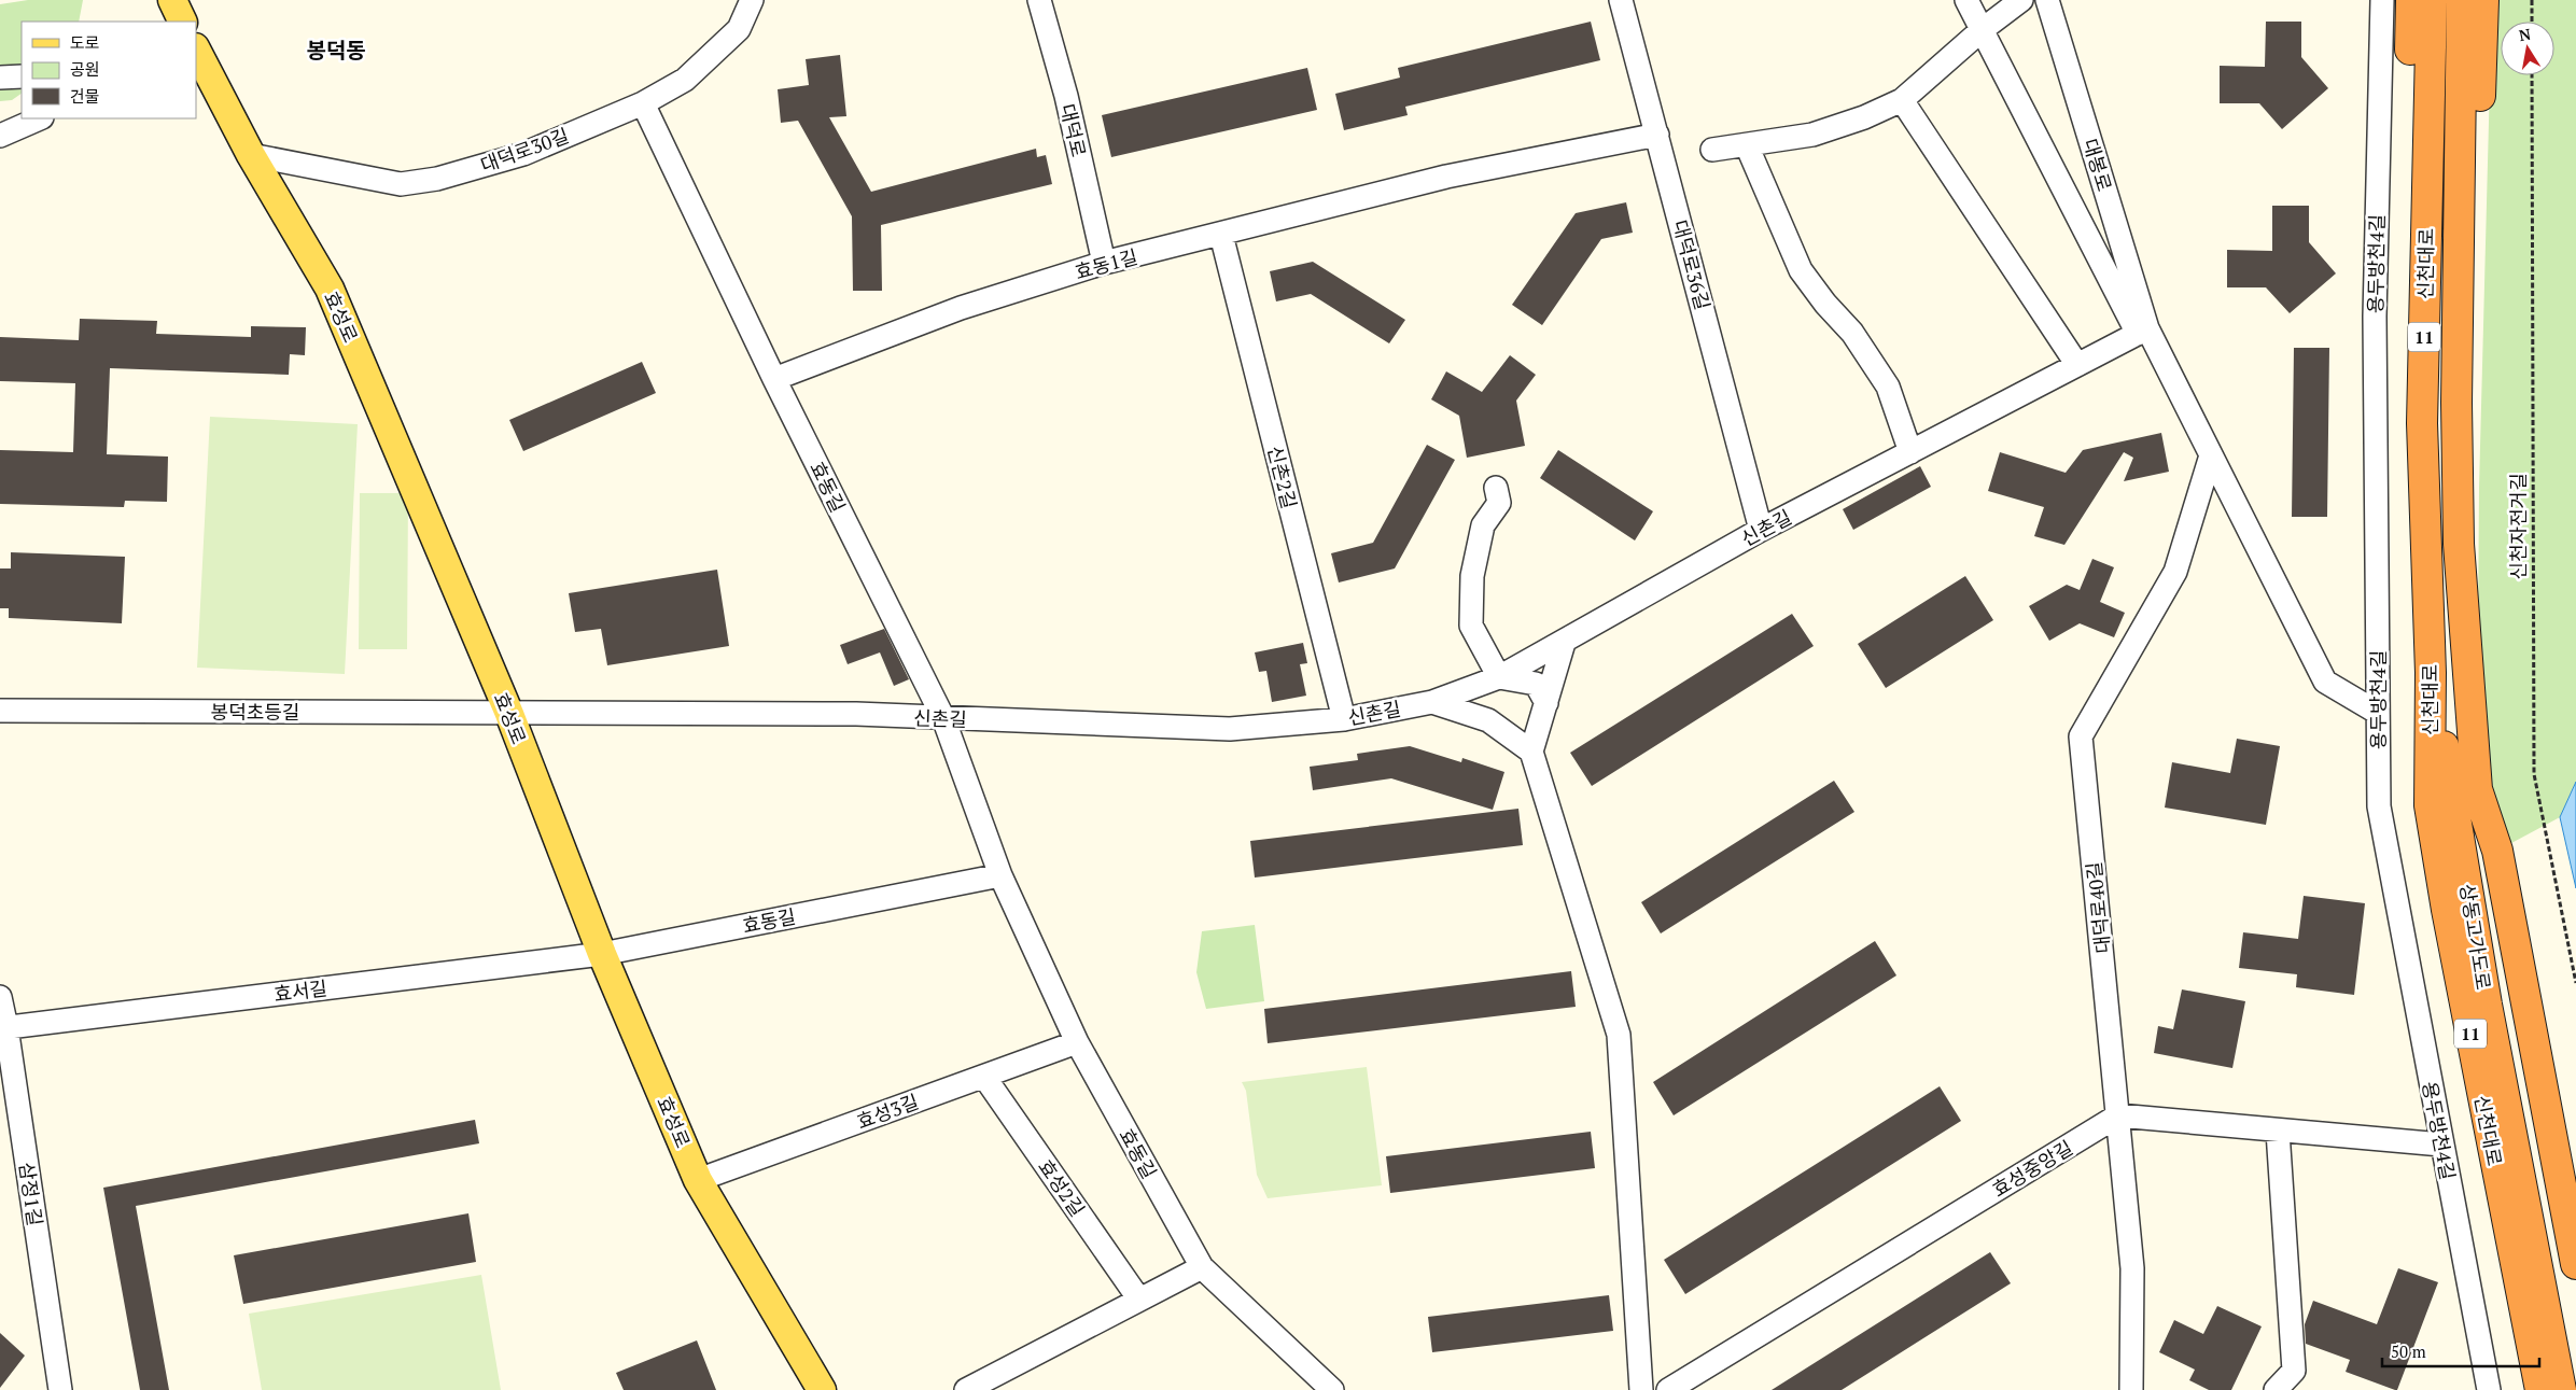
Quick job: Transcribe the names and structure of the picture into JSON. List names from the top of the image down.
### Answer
{
  "streets": {
    "highway": ["신천대로", "11", "상동고가도로"],
    "main road": ["효성로"],
    "street": [
      "대덕로",
      "대덕로30길",
      "대봉로",
      "효동1길",
      "용두방천4길",
      "대덕로36길",
      "신촌2길",
      "효동길",
      "신촌길",
      "봉덕초등길",
      "대덕로40길",
      "효서길",
      "효성3길",
      "효성중앙길",
      "효성2길",
      "삼정1길"
    ],
    "path": ["신천자전거길"]
  },
  "crossings": [
    ["대덕로", "효동1길"],
    ["대덕로30길", "효성로"],
    ["대덕로30길", "효동길"],
    ["대봉로", "신촌길"],
    ["효동1길", "대덕로36길"],
    ["효동1길", "신촌2길"],
    ["효동1길", "효동길"],
    ["신천대로", "상동고가도로"],
    ["대덕로36길", "신촌길"],
    ["효성로", "효동길"],
    ["효성로", "신촌길"],
    ["효성로", "봉덕초등길"],
    ["효성로", "효서길"],
    ["효성로", "효성3길"],
    ["신촌2길", "신촌길"],
    ["효동길", "신촌길"],
    ["효동길", "효서길"],
    ["효동길", "효성3길"],
    ["신촌길", "봉덕초등길"],
    ["대덕로40길", "효성중앙길"],
    ["효서길", "삼정1길"],
    ["효성3길", "효성2길"]
  ],
  "districts": ["봉덕동"],
  "legend": ["도로", "공원", "건물"],
  "scale_bar": "50 m",
  "north": "top"
}
